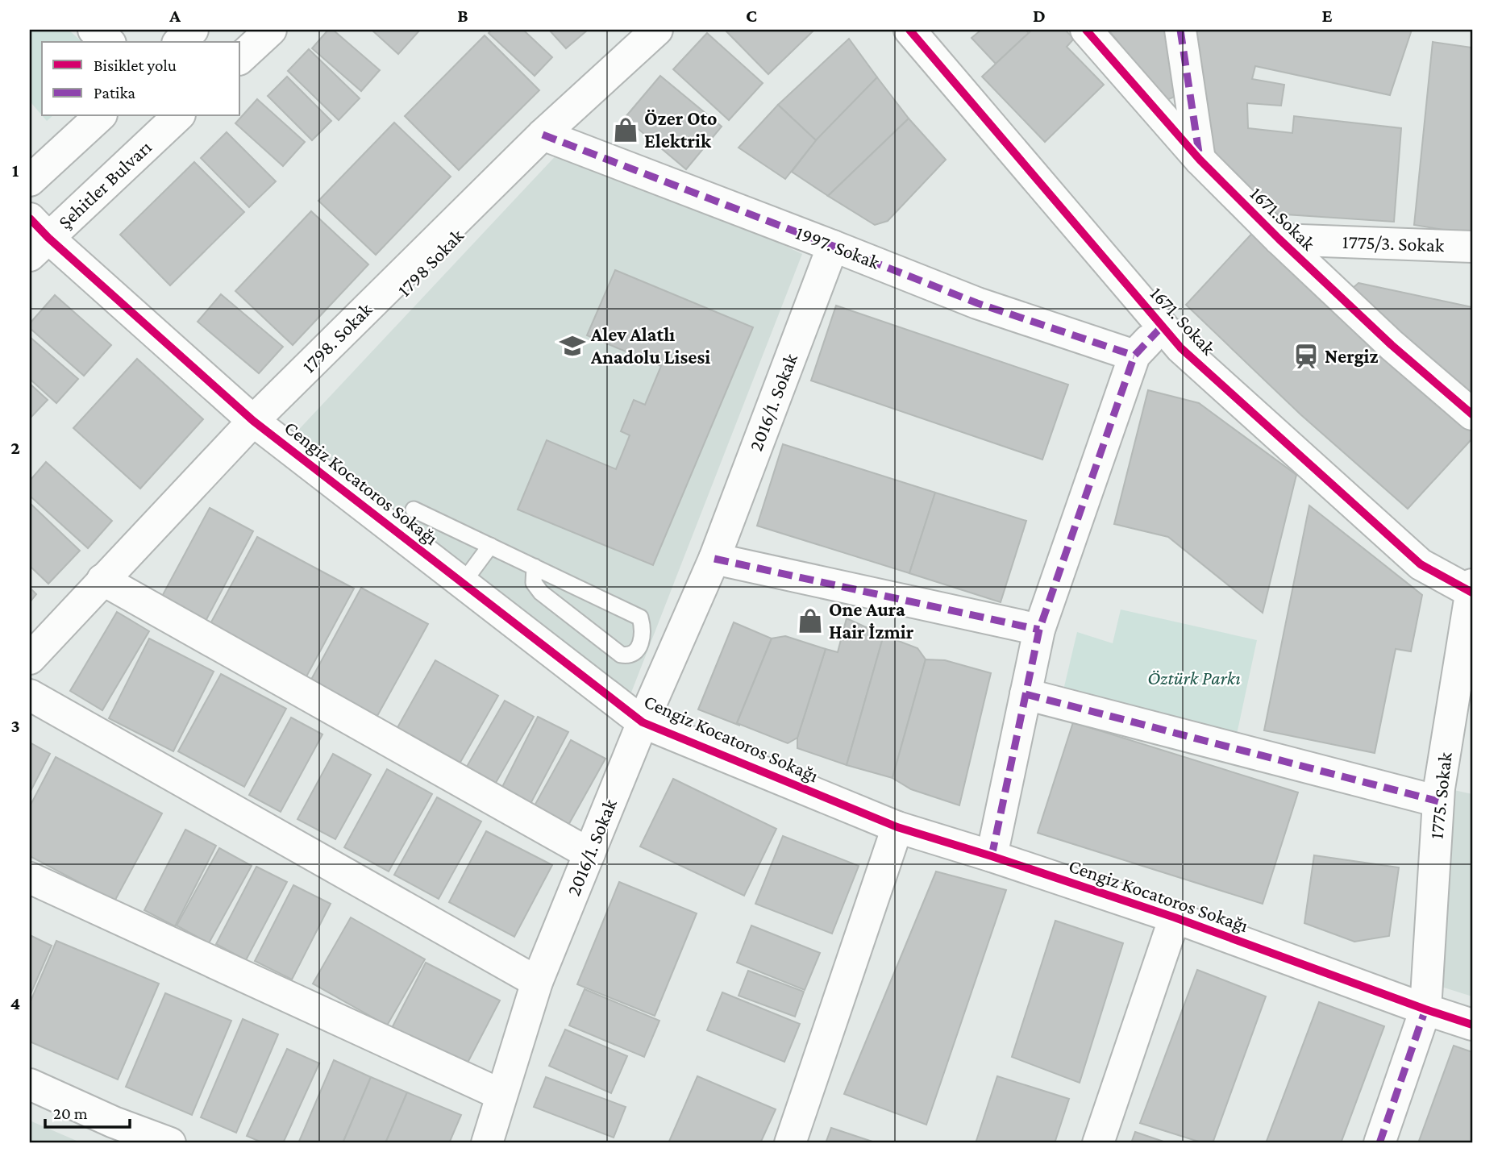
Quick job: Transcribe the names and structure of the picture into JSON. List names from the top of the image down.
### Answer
{
  "streets": {
    "street": [
      "Şehitler Bulvarı",
      "1671.Sokak",
      "1775/3. Sokak",
      "1997. Sokak",
      "1671. Sokak",
      "1798. Sokak",
      "2016/1. Sokak",
      "Cengiz Kocatoros Sokağı",
      "1775. Sokak"
    ]
  },
  "crossings": [
    ["Şehitler Bulvarı", "Cengiz Kocatoros Sokağı"],
    ["1671.Sokak", "1775/3. Sokak"],
    ["1997. Sokak", "1798. Sokak"],
    ["1997. Sokak", "2016/1. Sokak"],
    ["1671. Sokak", "1775. Sokak"],
    ["1798. Sokak", "Cengiz Kocatoros Sokağı"],
    ["2016/1. Sokak", "Cengiz Kocatoros Sokağı"],
    ["Cengiz Kocatoros Sokağı", "1775. Sokak"]
  ],
  "parks": ["Öztürk Parkı"],
  "places": {
    "shop": ["Özer Oto Elektrik", "One Aura Hair İzmir"],
    "school or university": ["Alev Alatlı Anadolu Lisesi"],
    "station": ["Nergiz"]
  },
  "legend": ["Bisiklet yolu", "Patika"],
  "scale_bar": "20 m",
  "grid": {
    "columns": [
      "A",
      "B",
      "C",
      "D",
      "E"
    ],
    "rows": [
      "1",
      "2",
      "3",
      "4"
    ]
  }
}
